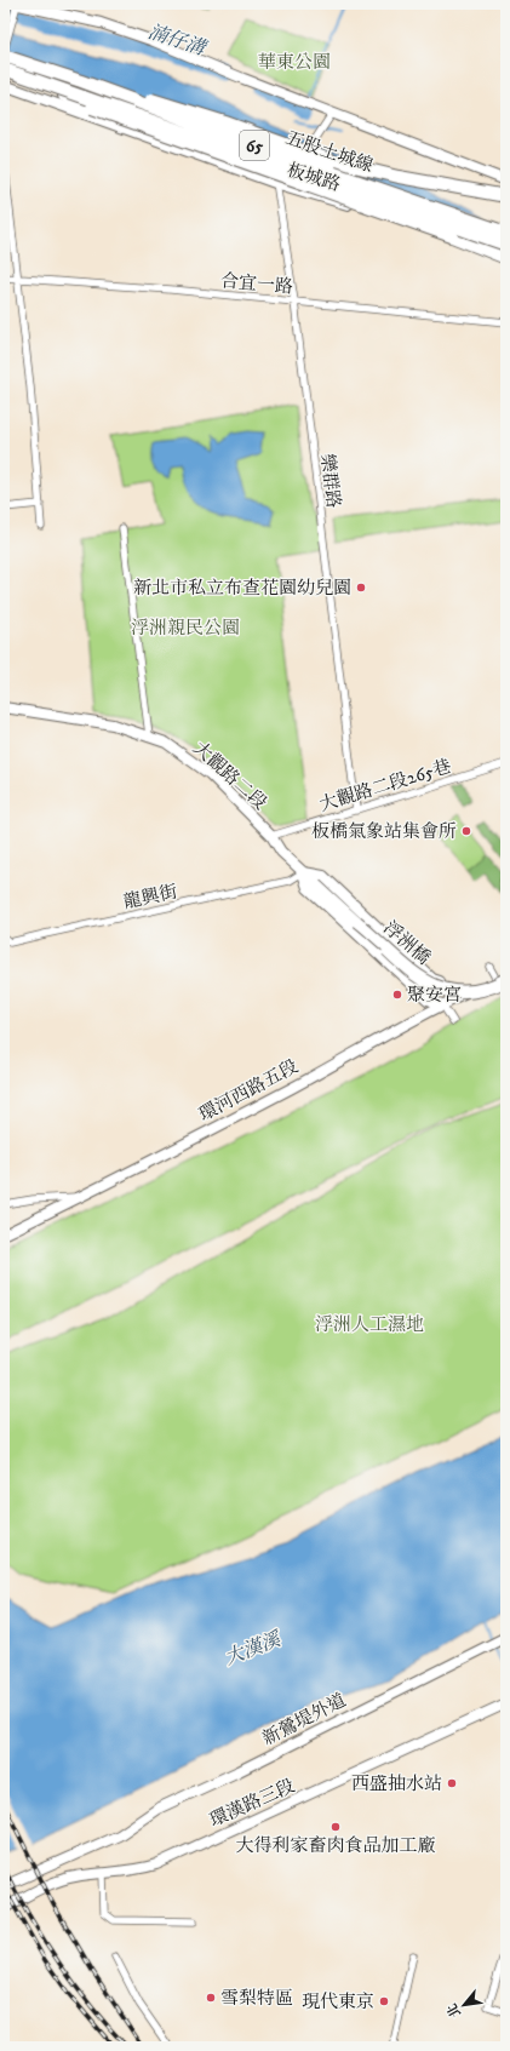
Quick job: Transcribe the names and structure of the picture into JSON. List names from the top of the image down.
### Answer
{
  "streets": {
    "highway": ["65", "五股土城線"],
    "street": [
      "板城路",
      "合宜一路",
      "樂群路",
      "大觀路二段",
      "大觀路二段265巷",
      "龍興街",
      "浮洲橋",
      "環河西路五段",
      "新鶯堤外道",
      "環漢路三段"
    ]
  },
  "crossings": [
    ["板城路", "樂群路"],
    ["合宜一路", "樂群路"],
    ["樂群路", "大觀路二段265巷"],
    ["大觀路二段", "大觀路二段265巷"],
    ["大觀路二段", "龍興街"],
    ["大觀路二段", "浮洲橋"],
    ["龍興街", "浮洲橋"],
    ["浮洲橋", "環河西路五段"]
  ],
  "water": ["湳仔溝", "大漢溪"],
  "parks": ["華東公園", "浮洲親民公園", "浮洲人工濕地"],
  "places": [
    "新北市私立布查花園幼兒園",
    "板橋氣象站集會所",
    "聚安宮",
    "西盛抽水站",
    "大得利家畜肉食品加工廠",
    "雪梨特區",
    "現代東京"
  ],
  "north": "bottom left"
}
